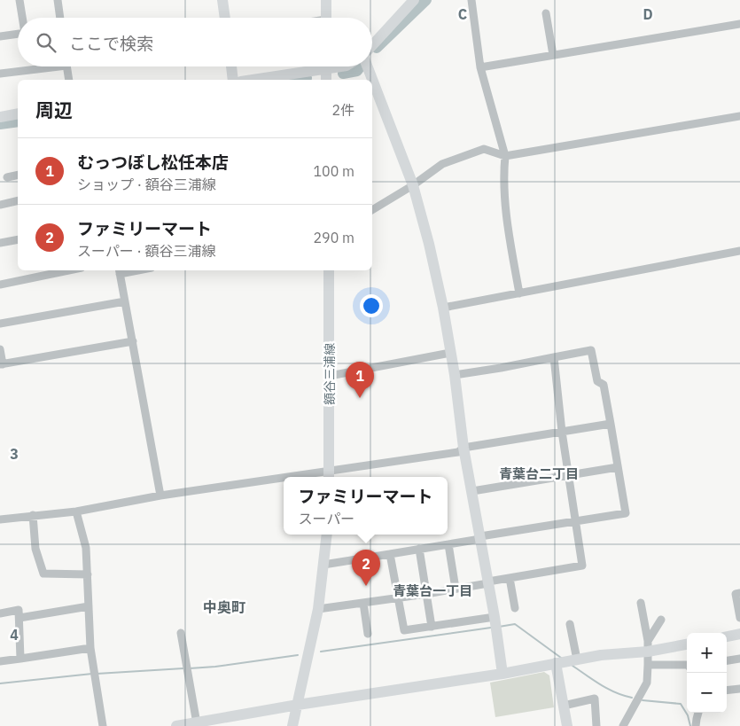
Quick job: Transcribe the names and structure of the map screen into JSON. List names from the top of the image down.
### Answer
{
  "streets": {
    "street": ["額谷三浦線"]
  },
  "districts": ["青葉台二丁目", "青葉台一丁目", "中奥町"],
  "page": {
    "search": "ここで検索",
    "heading": ["周辺", "2件"],
    "list": [
      {
        "mark": "1",
        "name": "むっつぼし松任本店",
        "note": "ショップ · 額谷三浦線",
        "value": "100 m"
      },
      {
        "mark": "2",
        "name": "ファミリーマート",
        "note": "スーパー · 額谷三浦線",
        "value": "290 m"
      }
    ],
    "pins": ["1", "2"],
    "popup": ["ファミリーマート", "スーパー"],
    "map_buttons": ["+", "−"]
  },
  "grid": {
    "columns": ["C", "D"],
    "rows": ["3", "4"]
  }
}
